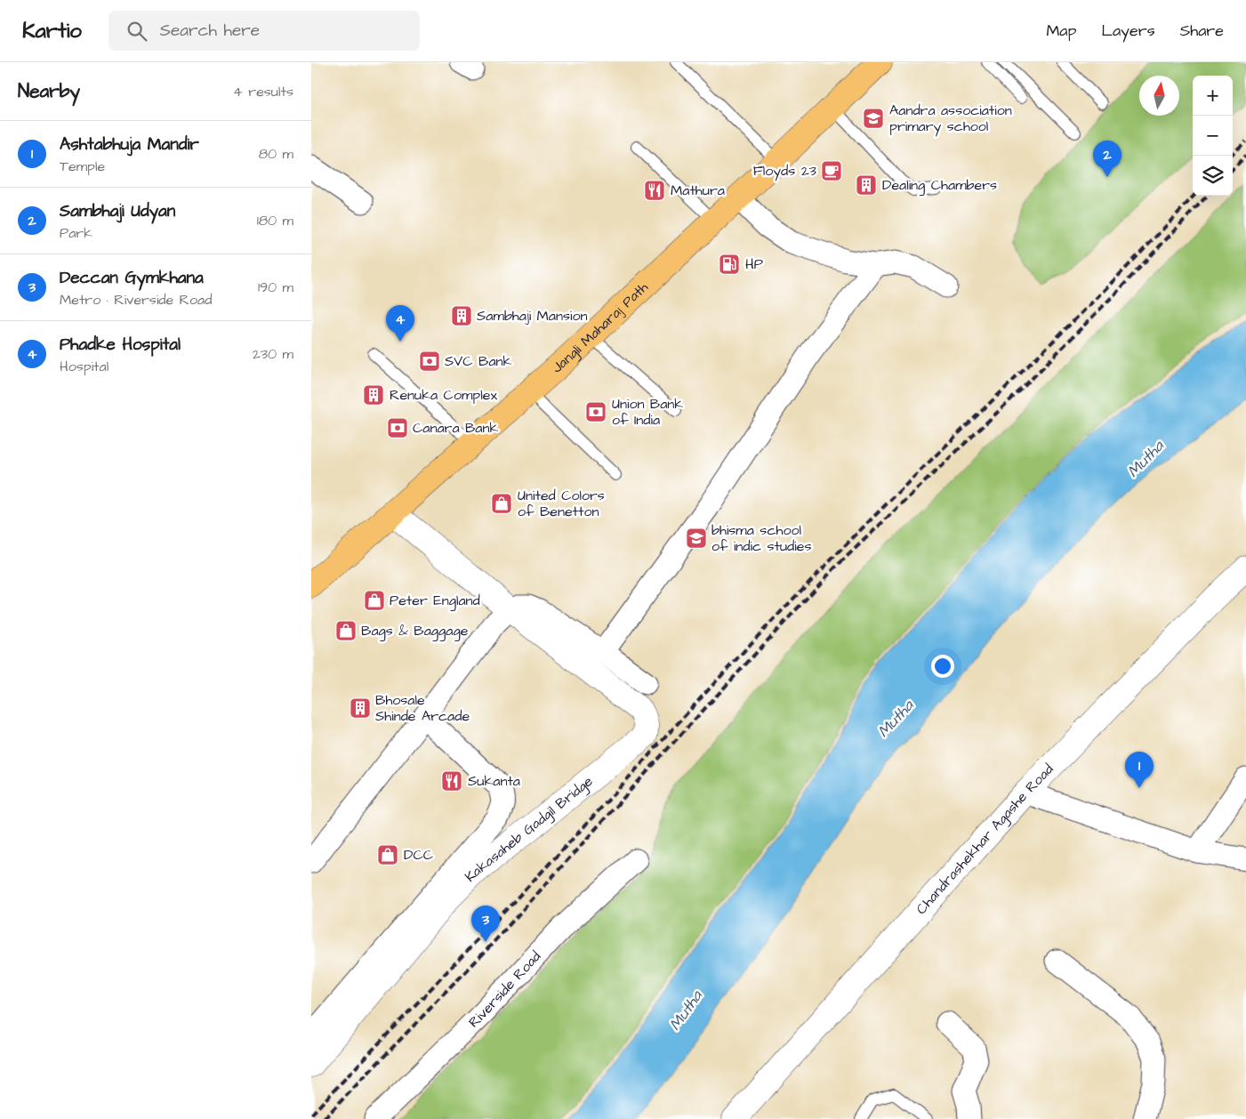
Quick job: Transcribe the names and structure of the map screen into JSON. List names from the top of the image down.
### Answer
{
  "streets": {
    "main road": ["Jangli Maharaj Path"],
    "street": ["Kakasaheb Gadgil Bridge", "Chandrashekhar Agashe Road", "Riverside Road"]
  },
  "water": ["Mutha"],
  "places": {
    "school or university": ["Aandra association primary school", "bhisma school of indic studies"],
    "cafe": ["Floyds 23"],
    "building": [
      "Dealing Chambers",
      "Sambhaji Mansion",
      "Renuka Complex",
      "Bhosale Shinde Arcade"
    ],
    "restaurant": ["Mathura", "Sukanta"],
    "fuel station": ["HP"],
    "bank": ["SVC Bank", "Union Bank of India", "Canara Bank"],
    "shop": [
      "United Colors of Benetton",
      "Peter England",
      "Bags & Baggage",
      "DCC"
    ]
  },
  "north": "top",
  "page": {
    "header": "Kartio",
    "search": "Search here",
    "nav": ["Map", "Layers", "Share"],
    "heading": ["Nearby", "4 results"],
    "map_buttons": ["+", "−"],
    "list": [
      {
        "mark": "1",
        "name": "Ashtabhuja Mandir",
        "note": "Temple",
        "value": "80 m"
      },
      {
        "mark": "2",
        "name": "Sambhaji Udyan",
        "note": "Park",
        "value": "180 m"
      },
      {
        "mark": "3",
        "name": "Deccan Gymkhana",
        "note": "Metro · Riverside Road",
        "value": "190 m"
      },
      {
        "mark": "4",
        "name": "Phadke Hospital",
        "note": "Hospital",
        "value": "230 m"
      }
    ],
    "pins": [
      "2",
      "4",
      "1",
      "3"
    ]
  }
}
